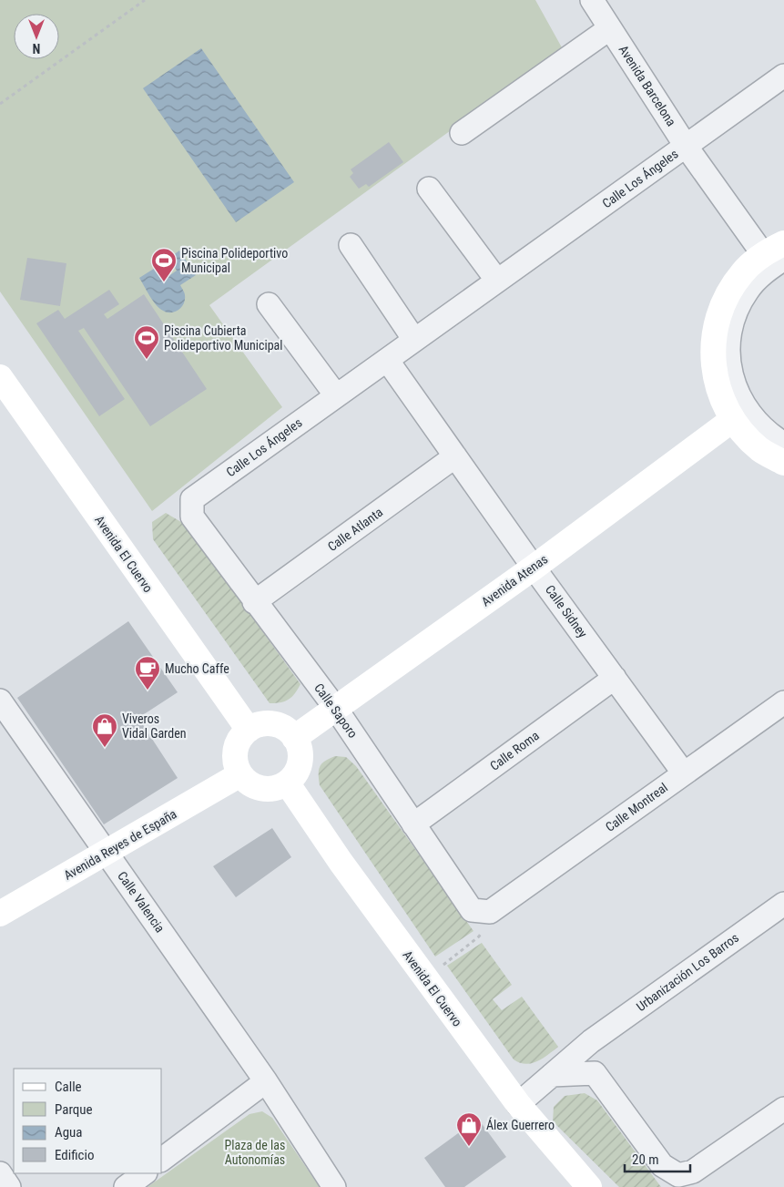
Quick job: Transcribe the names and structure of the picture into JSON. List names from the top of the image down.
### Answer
{
  "streets": {
    "street": [
      "Avenida Barcelona",
      "Calle Los Ángeles",
      "Calle Atlanta",
      "Avenida El Cuervo",
      "Avenida Atenas",
      "Calle Sidney",
      "Calle Saporo",
      "Calle Roma",
      "Calle Montreal",
      "Avenida Reyes de España",
      "Calle Valencia",
      "Urbanización Los Barros"
    ]
  },
  "crossings": [
    ["Avenida Barcelona", "Calle Los Ángeles"],
    ["Calle Los Ángeles", "Calle Sidney"],
    ["Calle Los Ángeles", "Calle Saporo"],
    ["Calle Atlanta", "Calle Sidney"],
    ["Calle Atlanta", "Calle Saporo"],
    ["Avenida El Cuervo", "Avenida Atenas"],
    ["Avenida El Cuervo", "Avenida Reyes de España"],
    ["Avenida El Cuervo", "Urbanización Los Barros"],
    ["Avenida Atenas", "Calle Sidney"],
    ["Avenida Atenas", "Calle Saporo"],
    ["Avenida Atenas", "Avenida Reyes de España"],
    ["Calle Sidney", "Calle Roma"],
    ["Calle Sidney", "Calle Montreal"],
    ["Calle Saporo", "Calle Roma"],
    ["Calle Saporo", "Calle Montreal"],
    ["Avenida Reyes de España", "Calle Valencia"]
  ],
  "parks": ["Plaza de las Autonomías"],
  "places": {
    "sports": ["Piscina Polideportivo Municipal", "Piscina Cubierta Polideportivo Municipal"],
    "cafe": ["Mucho Caffe"],
    "shop": ["Viveros Vidal Garden", "Álex Guerrero"]
  },
  "legend": [
    "Calle",
    "Parque",
    "Agua",
    "Edificio"
  ],
  "scale_bar": "20 m",
  "north": "bottom"
}
